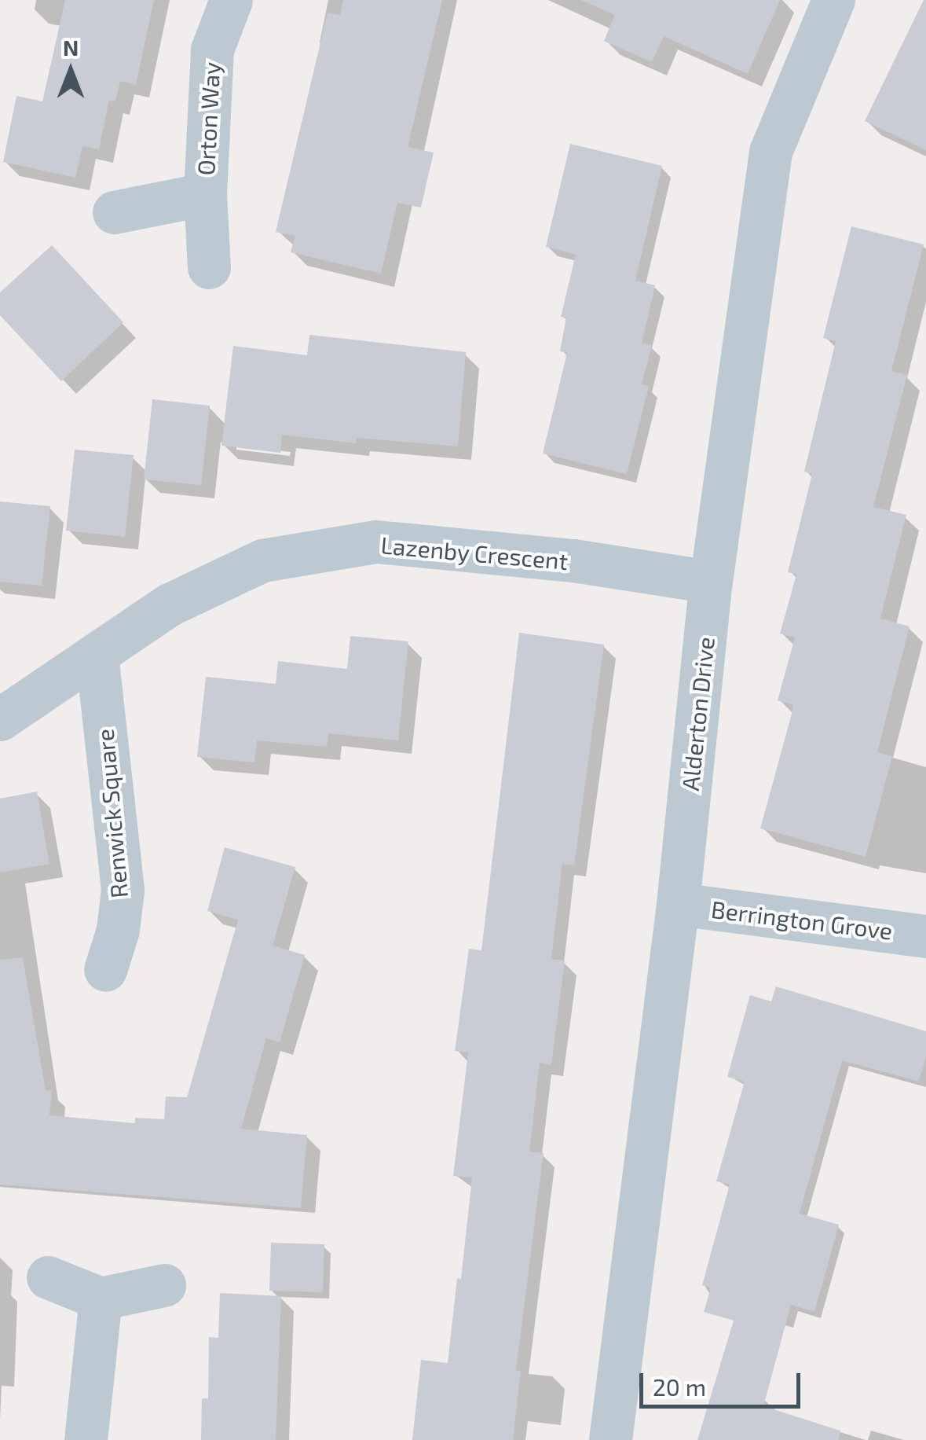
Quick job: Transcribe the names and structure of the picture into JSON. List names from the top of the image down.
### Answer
{
  "streets": {
    "street": [
      "Orton Way",
      "Lazenby Crescent",
      "Alderton Drive",
      "Renwick Square",
      "Berrington Grove"
    ]
  },
  "crossings": [
    ["Lazenby Crescent", "Alderton Drive"],
    ["Lazenby Crescent", "Renwick Square"],
    ["Alderton Drive", "Berrington Grove"]
  ],
  "scale_bar": "20 m",
  "north": "top"
}
